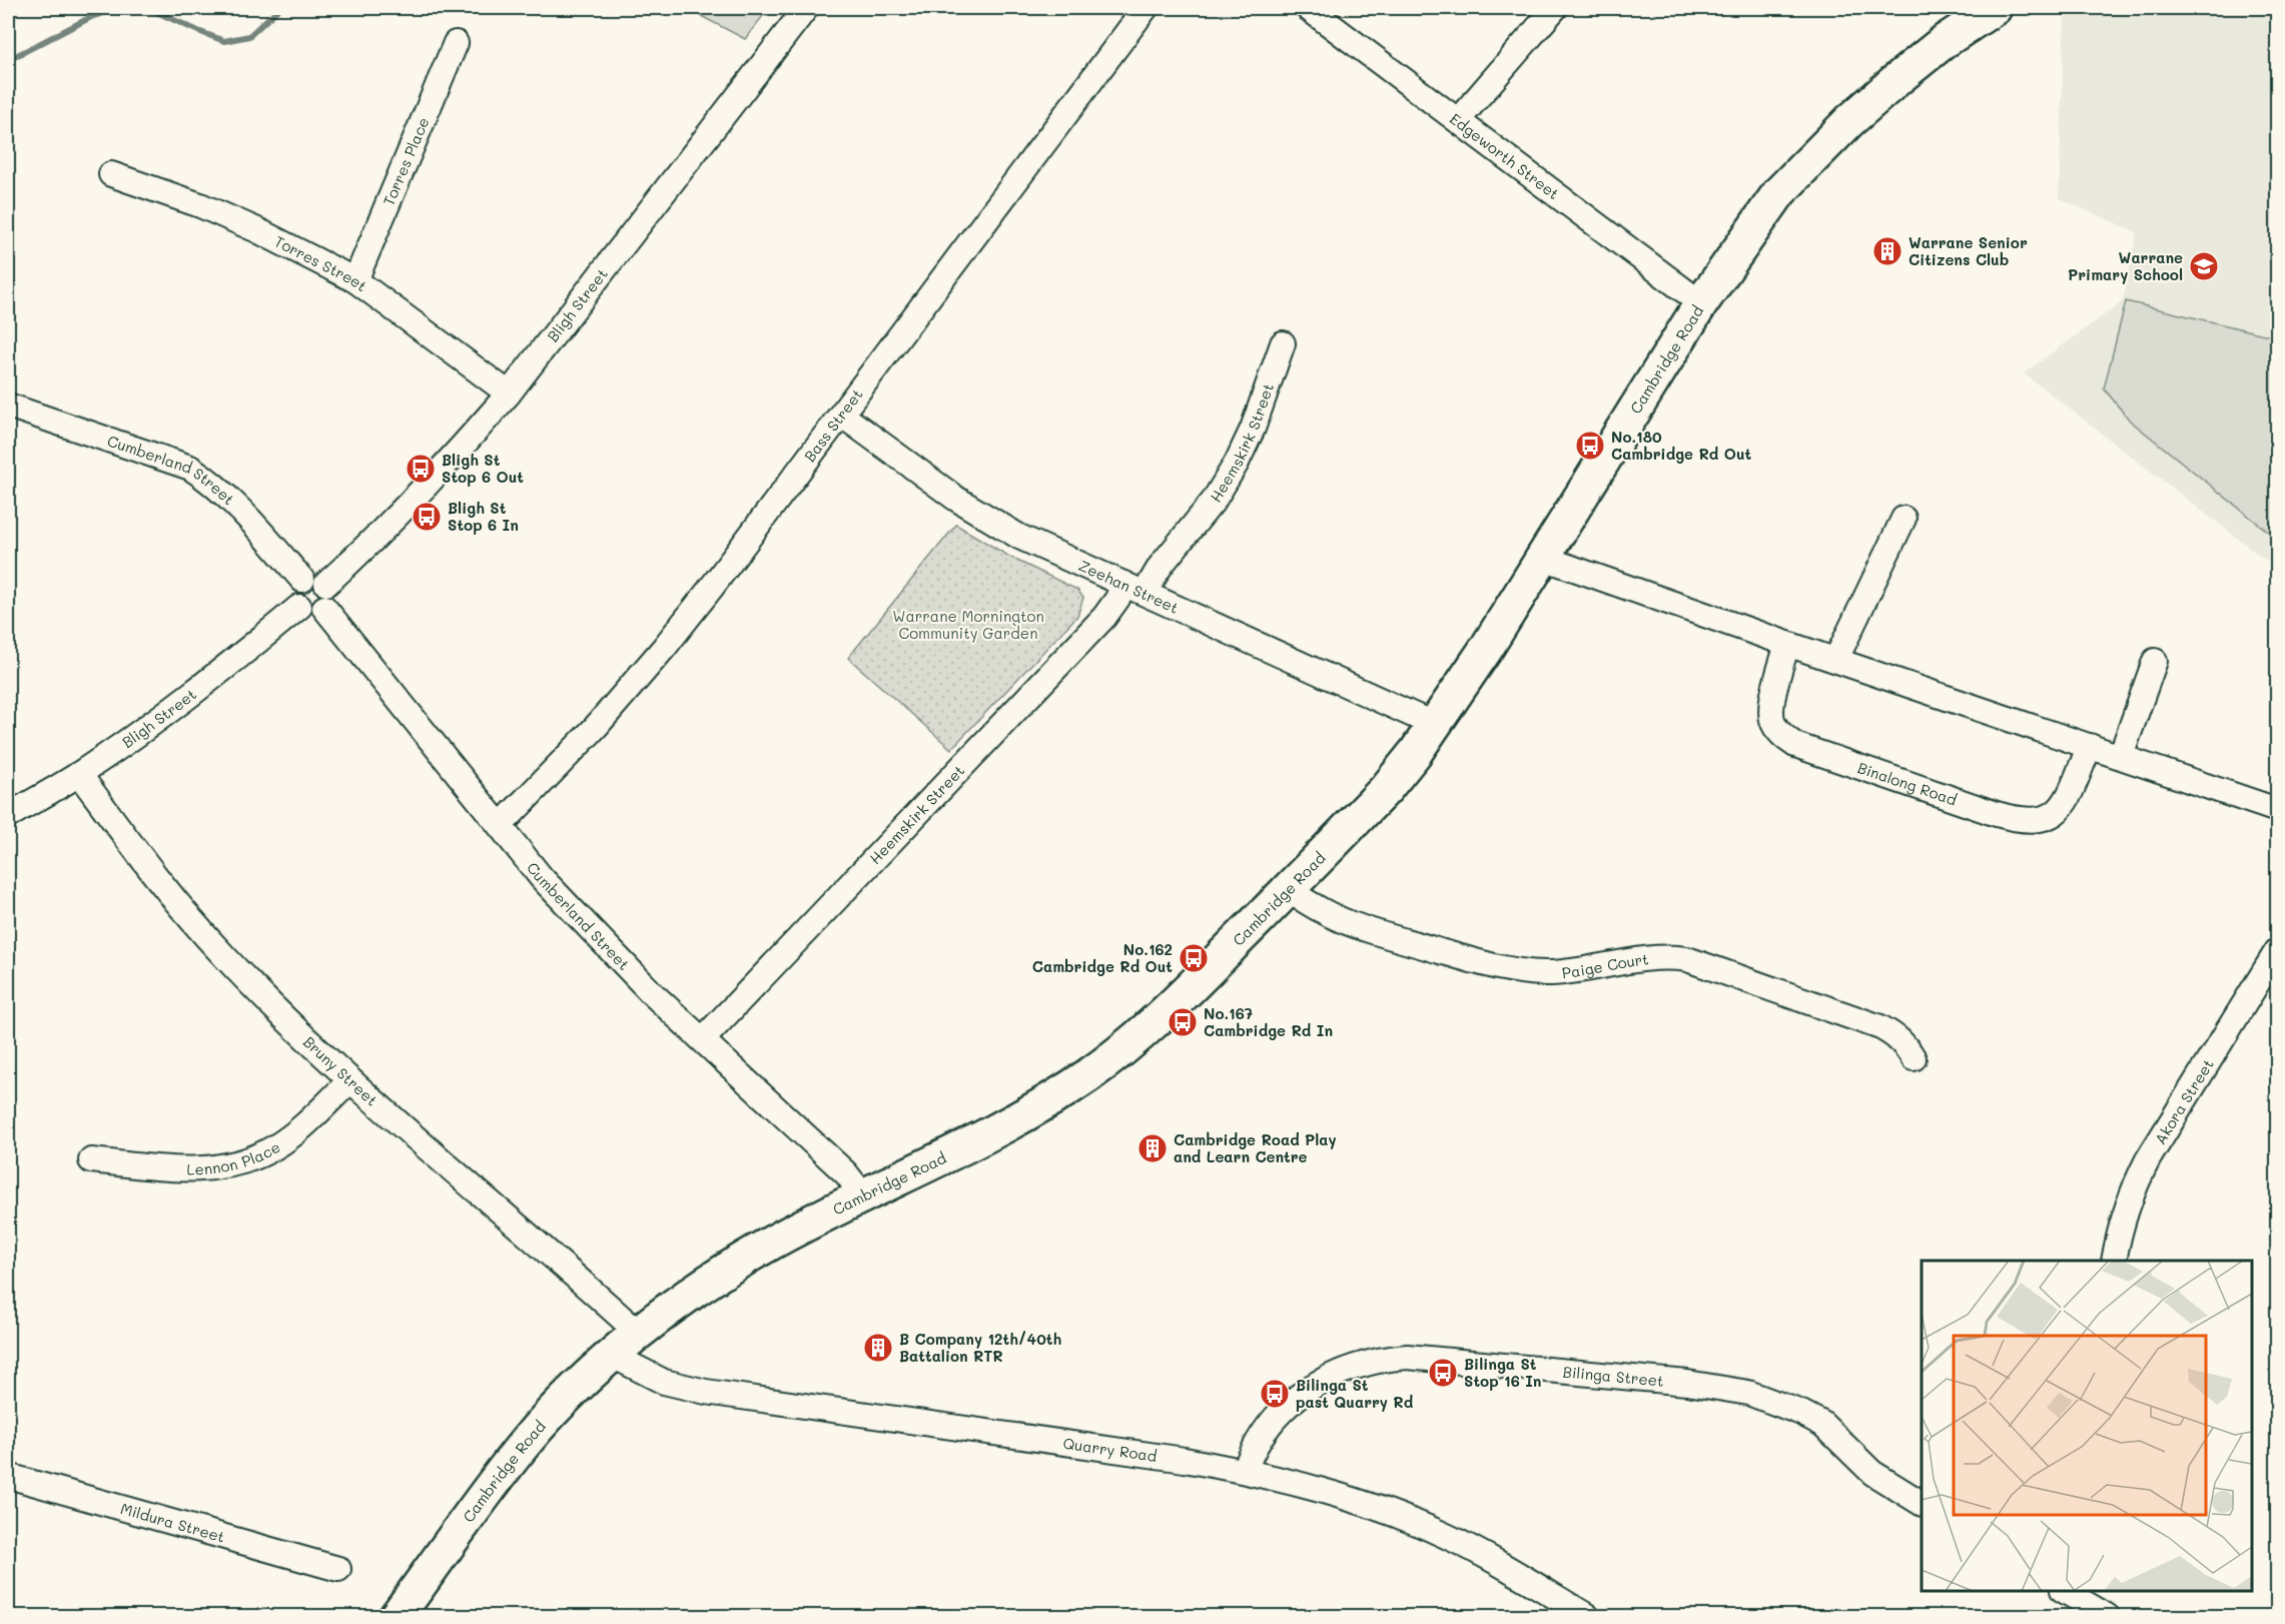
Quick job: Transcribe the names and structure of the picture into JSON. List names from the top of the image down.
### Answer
{
  "streets": {
    "main road": ["Cambridge Road"],
    "street": [
      "Edgeworth Street",
      "Torres Place",
      "Torres Street",
      "Bligh Street",
      "Bass Street",
      "Heemskirk Street",
      "Cumberland Street",
      "Zeehan Street",
      "Binalong Road",
      "Paige Court",
      "Bruny Street",
      "Akora Street",
      "Lennon Place",
      "Bilinga Street",
      "Quarry Road",
      "Mildura Street"
    ]
  },
  "crossings": [
    ["Edgeworth Street", "Cambridge Road"],
    ["Torres Place", "Torres Street"],
    ["Torres Street", "Bligh Street"],
    ["Bligh Street", "Cumberland Street"],
    ["Bligh Street", "Bruny Street"],
    ["Cambridge Road", "Cumberland Street"],
    ["Cambridge Road", "Zeehan Street"],
    ["Cambridge Road", "Paige Court"],
    ["Cambridge Road", "Bruny Street"],
    ["Cambridge Road", "Quarry Road"],
    ["Bass Street", "Cumberland Street"],
    ["Bass Street", "Zeehan Street"],
    ["Heemskirk Street", "Cumberland Street"],
    ["Heemskirk Street", "Zeehan Street"],
    ["Bruny Street", "Lennon Place"],
    ["Bilinga Street", "Quarry Road"]
  ],
  "parks": ["Warrane Mornington Community Garden"],
  "places": {
    "building": ["Warrane Senior Citizens Club", "Cambridge Road Play and Learn Centre", "B Company 12th/40th Battalion RTR"],
    "school or university": ["Warrane Primary School"],
    "bus stop": [
      "No.180 Cambridge Rd Out",
      "Bligh St Stop 6 Out",
      "Bligh St Stop 6 In",
      "No.162 Cambridge Rd Out",
      "No.167 Cambridge Rd In",
      "Bilinga St Stop 16 In",
      "Bilinga St past Quarry Rd"
    ]
  }
}
